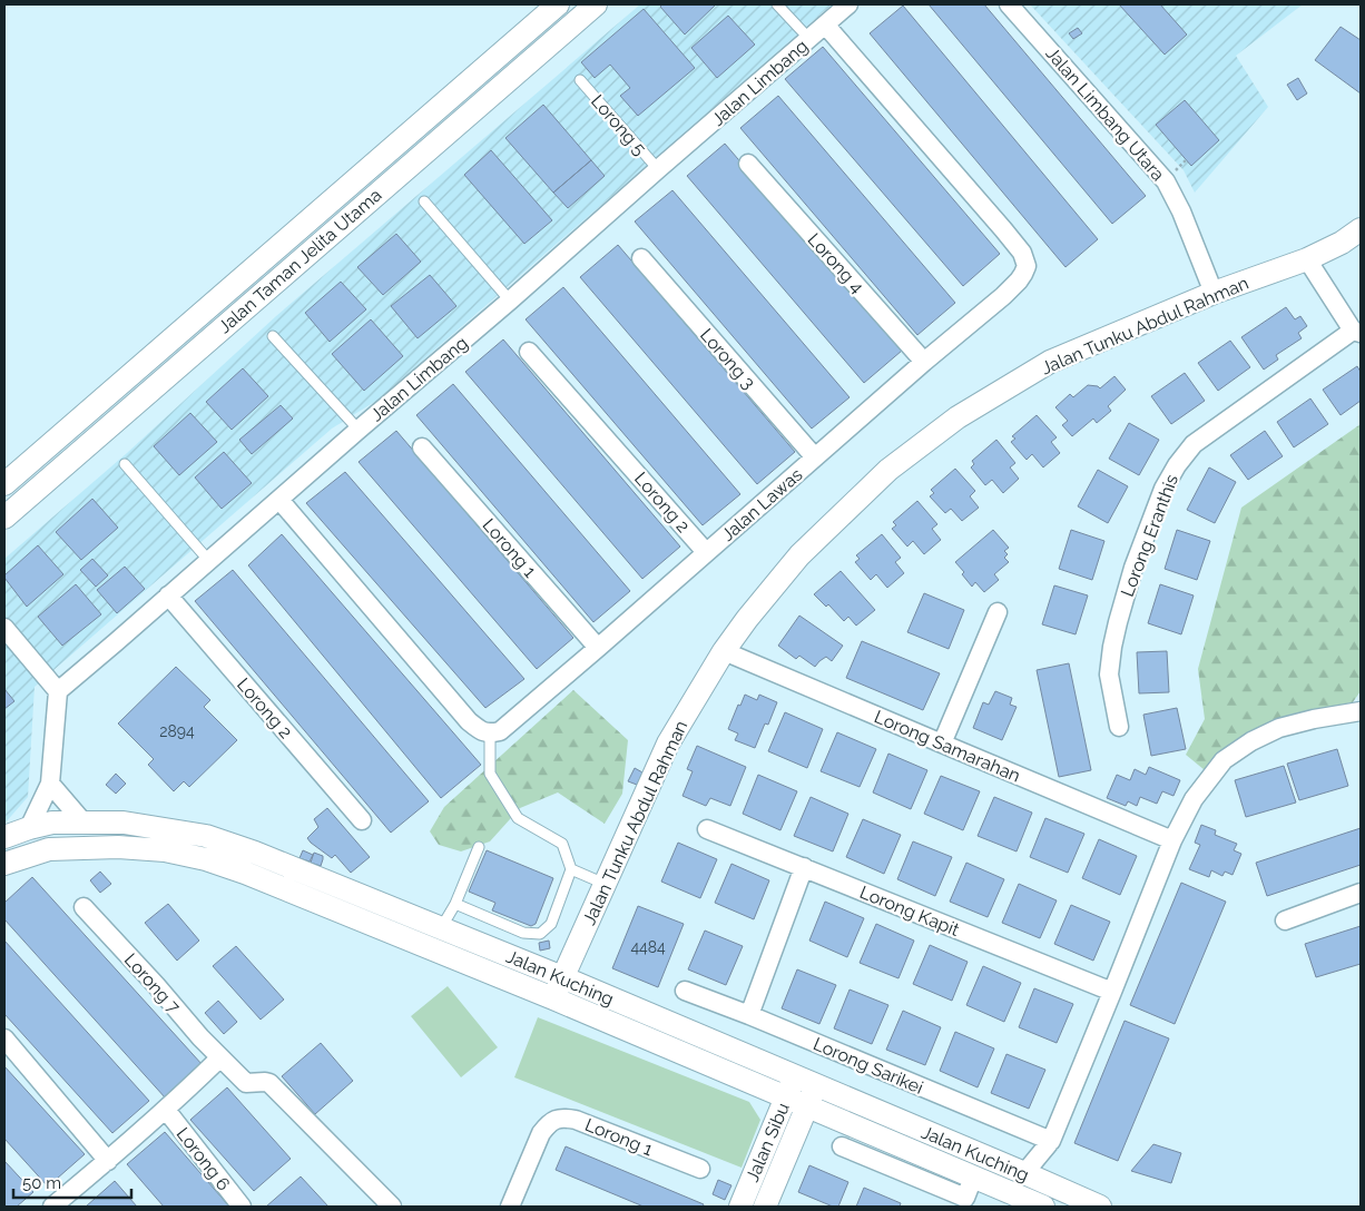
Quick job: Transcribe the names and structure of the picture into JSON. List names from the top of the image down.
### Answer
{
  "streets": {
    "street": [
      "Jalan Limbang",
      "Jalan Limbang Utara",
      "Jalan Taman Jelita Utama",
      "Lorong 4",
      "Jalan Tunku Abdul Rahman",
      "Lorong 3",
      "Lorong 2",
      "Jalan Lawas",
      "Lorong Eranthis",
      "Lorong 1",
      "Lorong Samarahan",
      "Lorong Kapit",
      "Jalan Kuching",
      "Lorong 7",
      "Lorong Sarikei",
      "Jalan Sibu",
      "Lorong 6"
    ],
    "lane": ["Lorong 5"]
  },
  "crossings": [
    ["Jalan Limbang", "Lorong 5"],
    ["Jalan Limbang", "Lorong 2"],
    ["Jalan Limbang", "Jalan Lawas"],
    ["Jalan Limbang Utara", "Jalan Tunku Abdul Rahman"],
    ["Lorong 4", "Jalan Lawas"],
    ["Jalan Tunku Abdul Rahman", "Lorong Samarahan"],
    ["Jalan Tunku Abdul Rahman", "Jalan Kuching"],
    ["Lorong 3", "Jalan Lawas"],
    ["Lorong 2", "Jalan Lawas"],
    ["Jalan Lawas", "Lorong 1"],
    ["Jalan Kuching", "Jalan Sibu"]
  ],
  "house_numbers": ["2894", "4484"],
  "scale_bar": "50 m"
}
